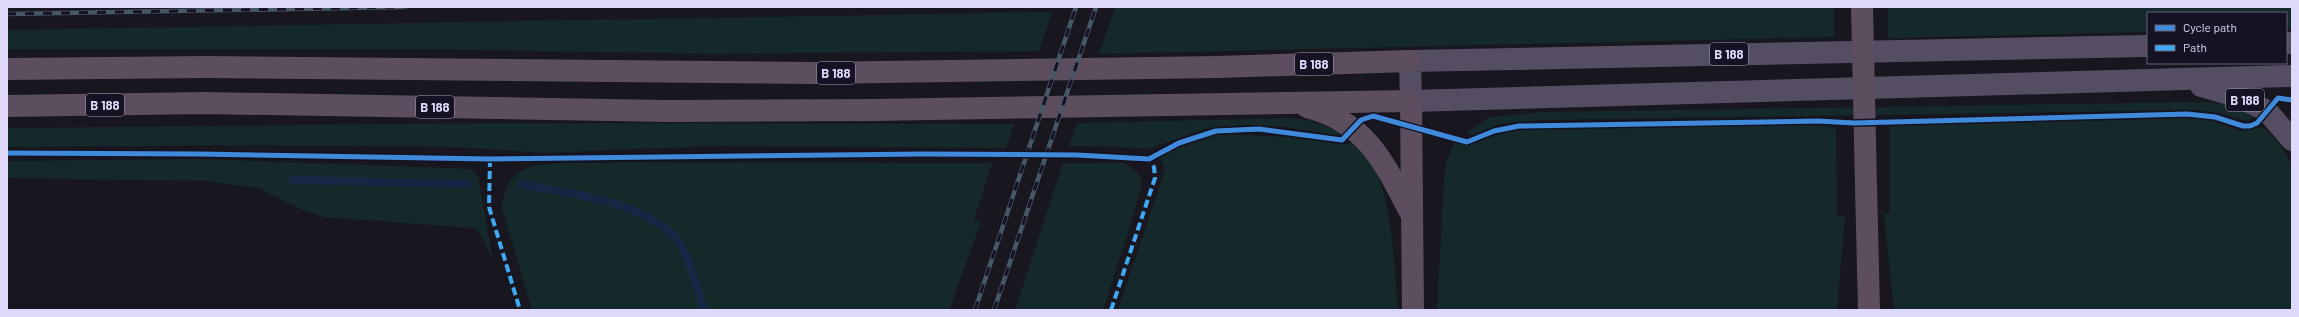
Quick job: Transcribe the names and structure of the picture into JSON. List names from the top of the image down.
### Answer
{
  "streets": {
    "highway": ["B 188"]
  },
  "legend": ["Cycle path", "Path"]
}
